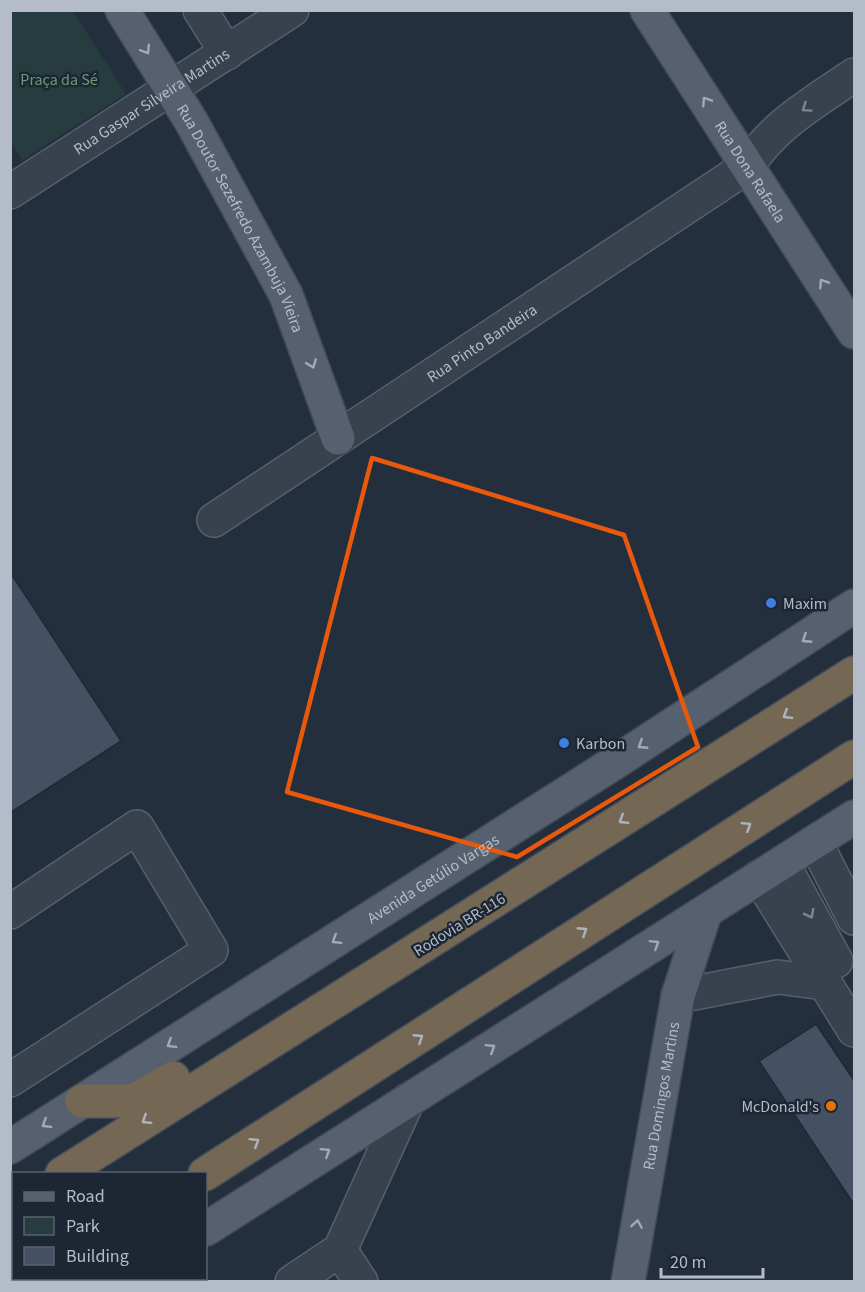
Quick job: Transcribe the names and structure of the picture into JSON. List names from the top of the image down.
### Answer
{
  "streets": {
    "highway": ["Rodovia BR-116"],
    "main road": [
      "Rua Dona Rafaela",
      "Rua Doutor Sezefredo Azambuja Vieira",
      "Avenida Getúlio Vargas",
      "Rua Domingos Martins"
    ],
    "street": ["Rua Gaspar Silveira Martins", "Rua Pinto Bandeira"]
  },
  "crossings": [
    ["Rua Gaspar Silveira Martins", "Rua Doutor Sezefredo Azambuja Vieira"],
    ["Rua Dona Rafaela", "Rua Pinto Bandeira"],
    ["Rua Doutor Sezefredo Azambuja Vieira", "Rua Pinto Bandeira"]
  ],
  "one_way": ["Rua Dona Rafaela", "Rua Doutor Sezefredo Azambuja Vieira", "Rua Domingos Martins"],
  "parks": ["Praça da Sé"],
  "places": ["Maxim", "Karbon", "McDonald's"],
  "legend": ["Road", "Park", "Building"],
  "scale_bar": "20 m"
}
